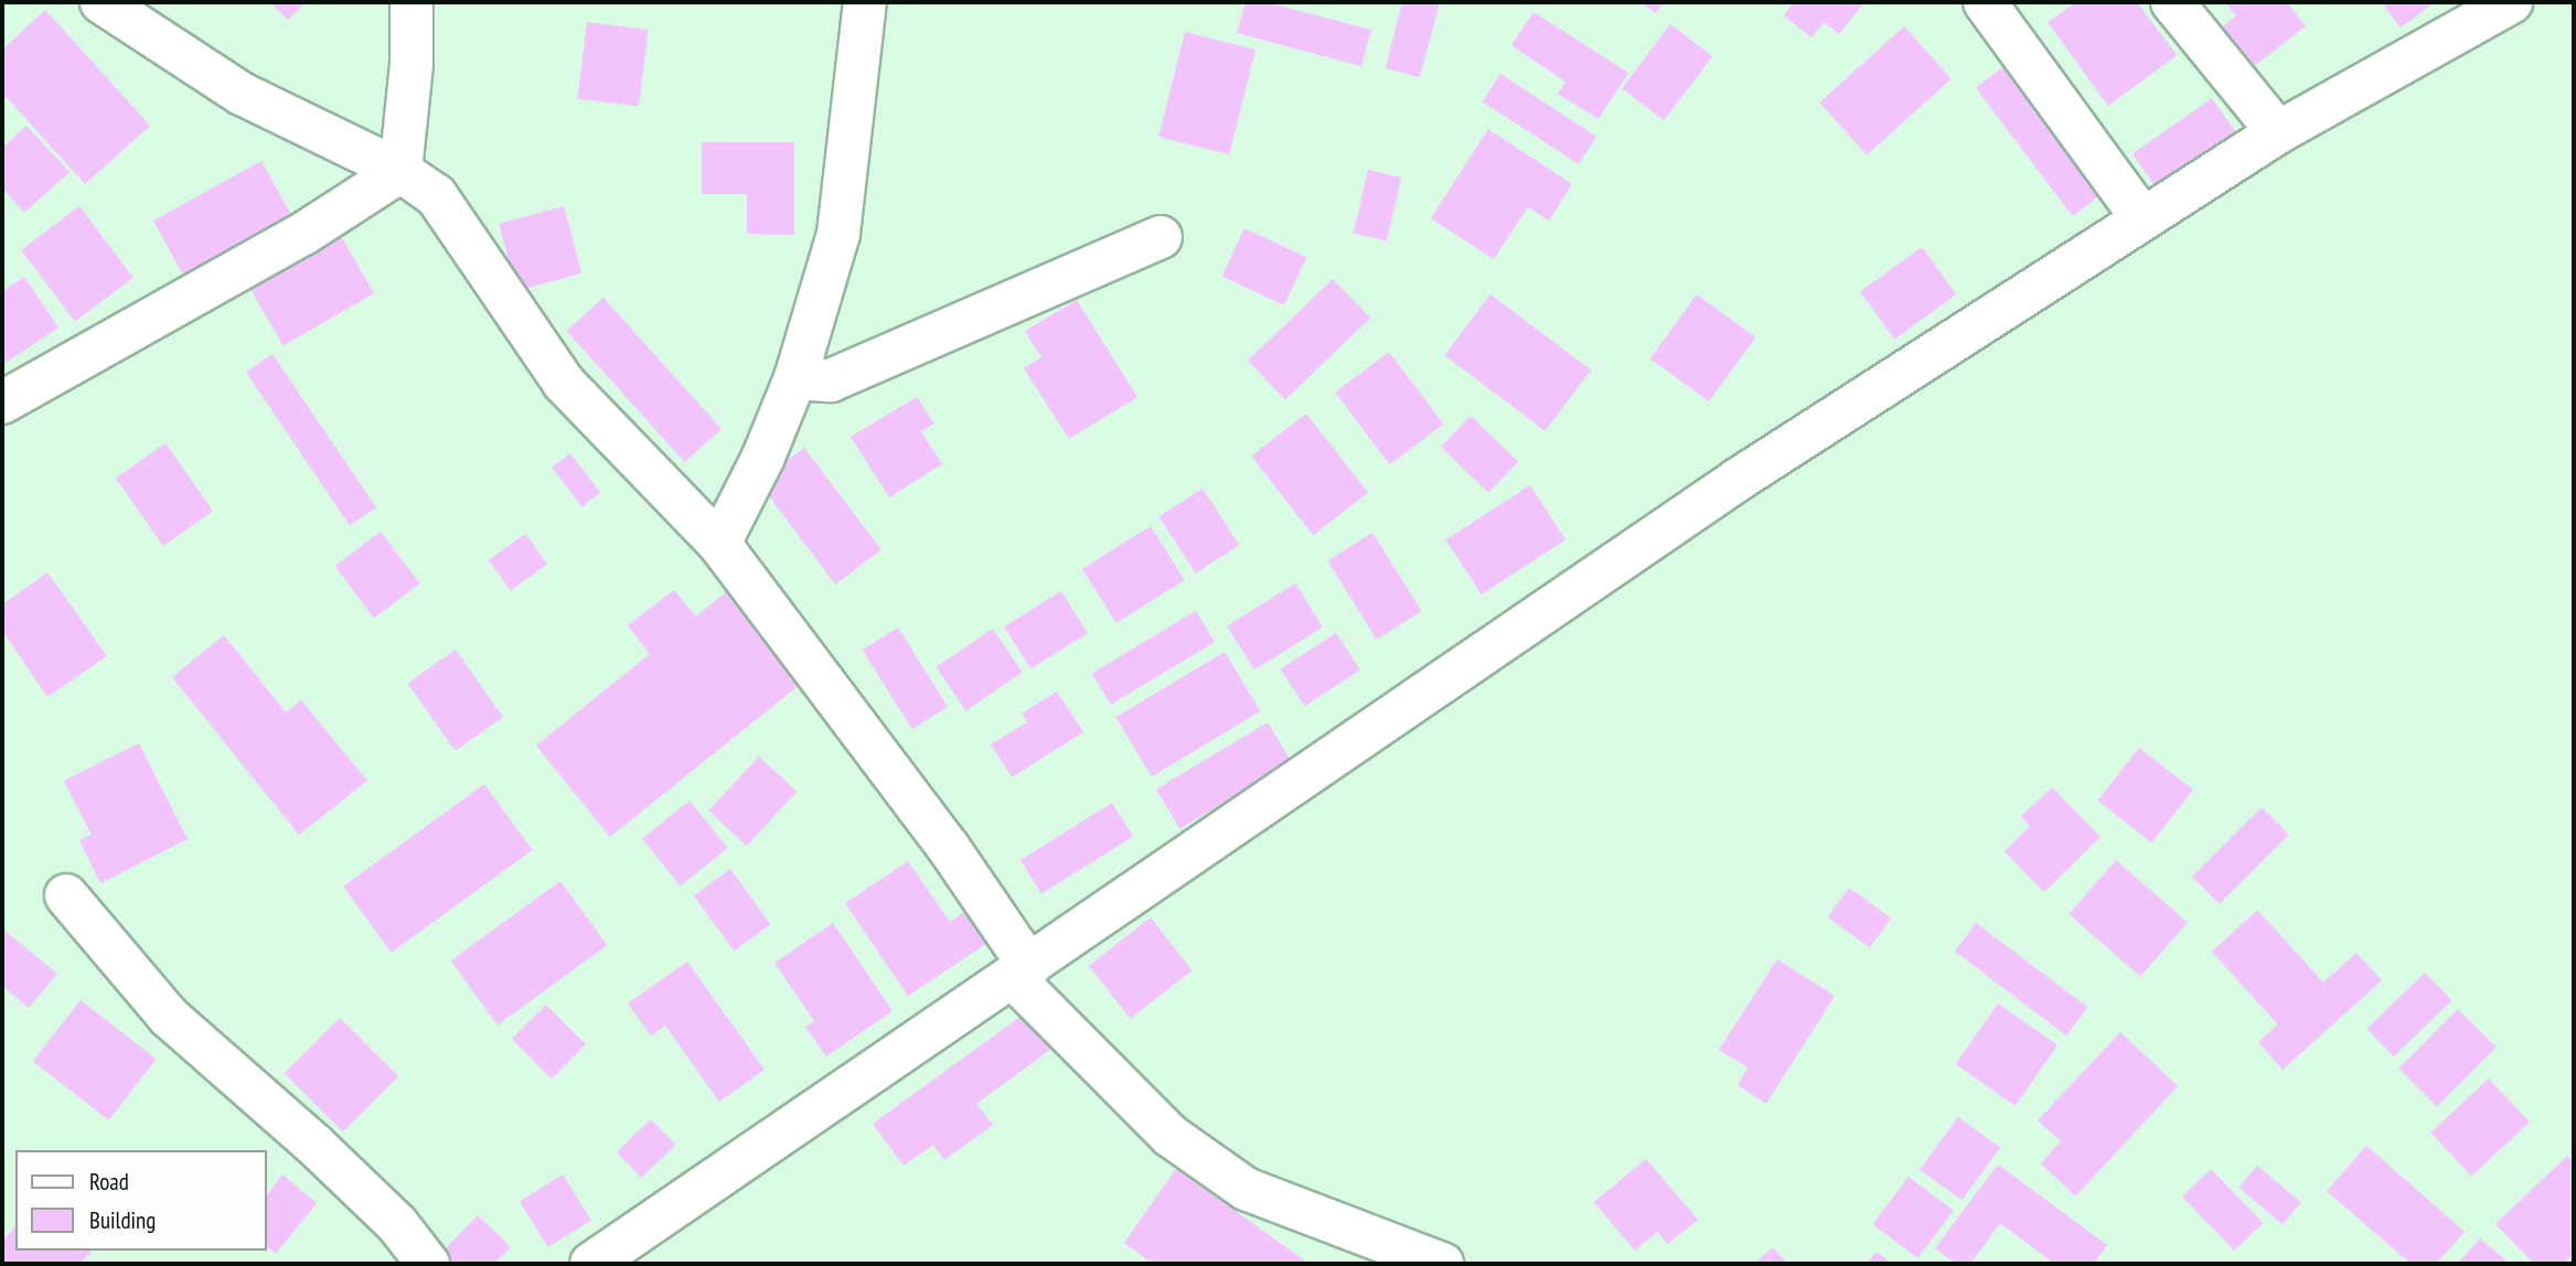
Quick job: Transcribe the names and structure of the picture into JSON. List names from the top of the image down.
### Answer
{
  "legend": ["Road", "Building"]
}
